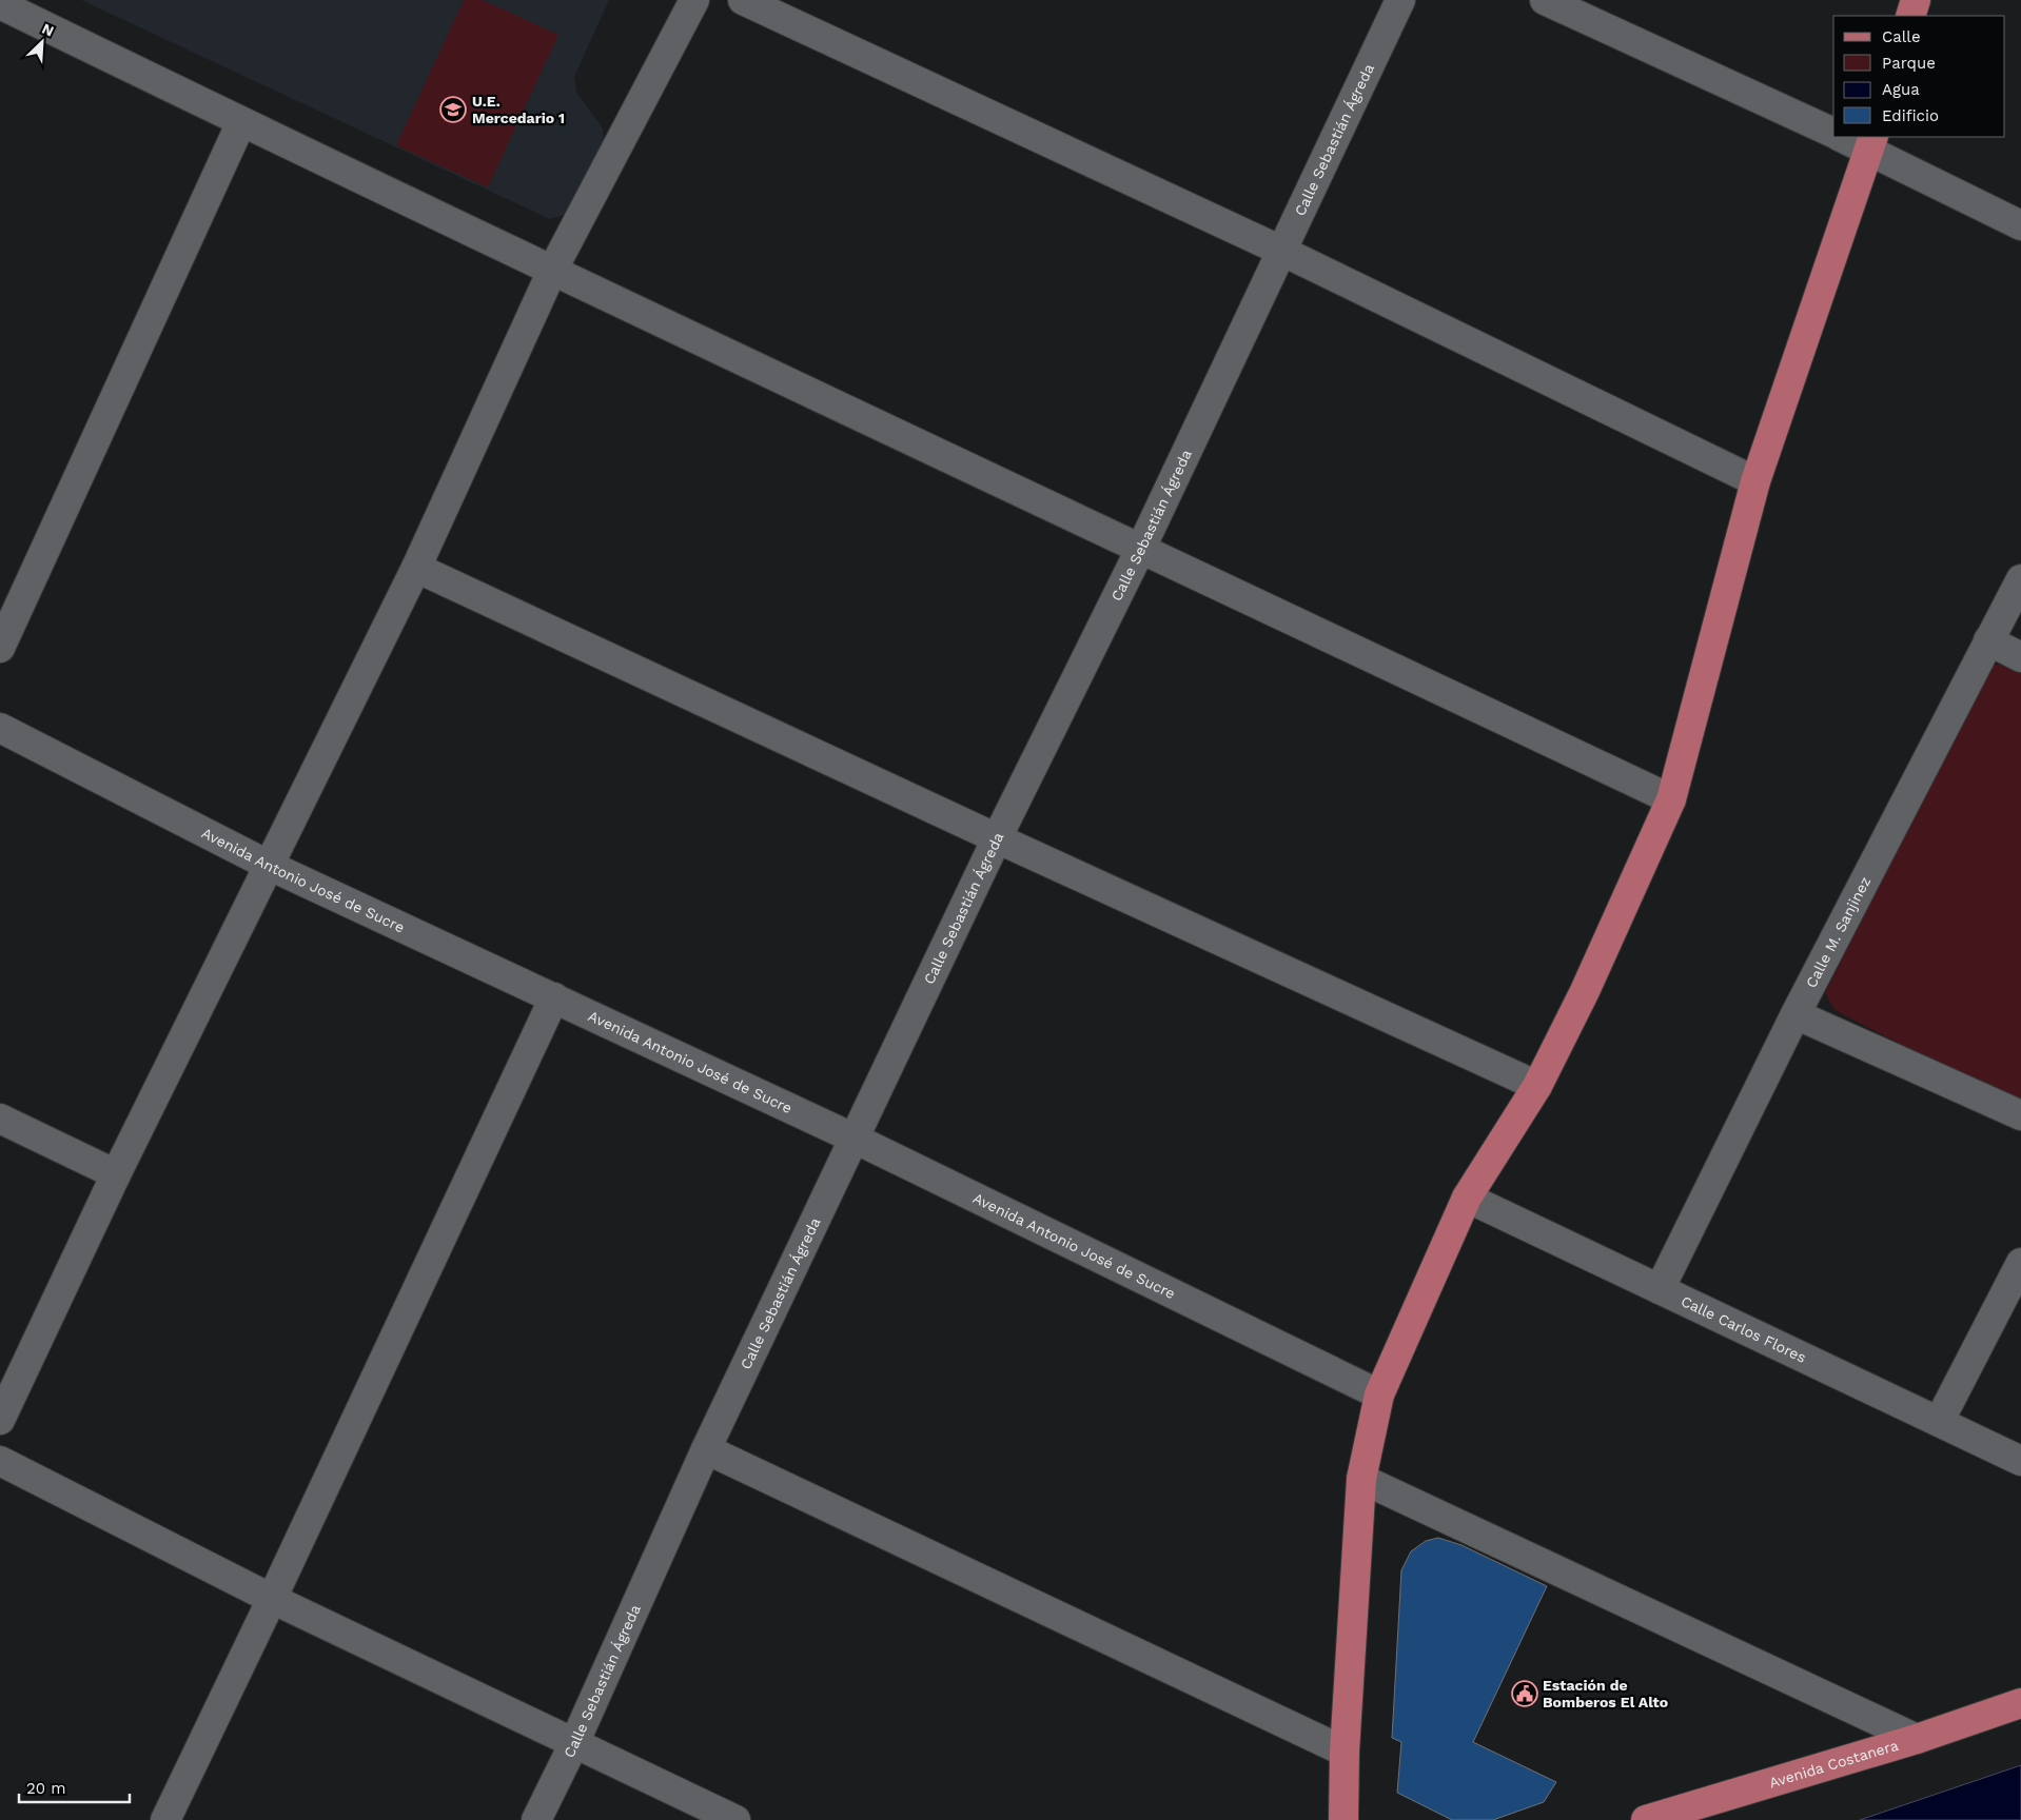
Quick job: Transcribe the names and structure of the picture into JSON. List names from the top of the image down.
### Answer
{
  "streets": {
    "main road": ["Avenida Costanera"],
    "street": [
      "Calle Sebastián Ágreda",
      "Avenida Antonio José de Sucre",
      "Calle M. Sanjinez",
      "Calle Carlos Flores"
    ]
  },
  "crossings": [
    ["Calle Sebastián Ágreda", "Avenida Antonio José de Sucre"],
    ["Calle M. Sanjinez", "Calle Carlos Flores"]
  ],
  "places": {
    "school or university": ["U.E. Mercedario 1"],
    "public building": ["Estación de Bomberos El Alto"]
  },
  "legend": [
    "Calle",
    "Parque",
    "Agua",
    "Edificio"
  ],
  "scale_bar": "20 m",
  "north": "top right"
}
